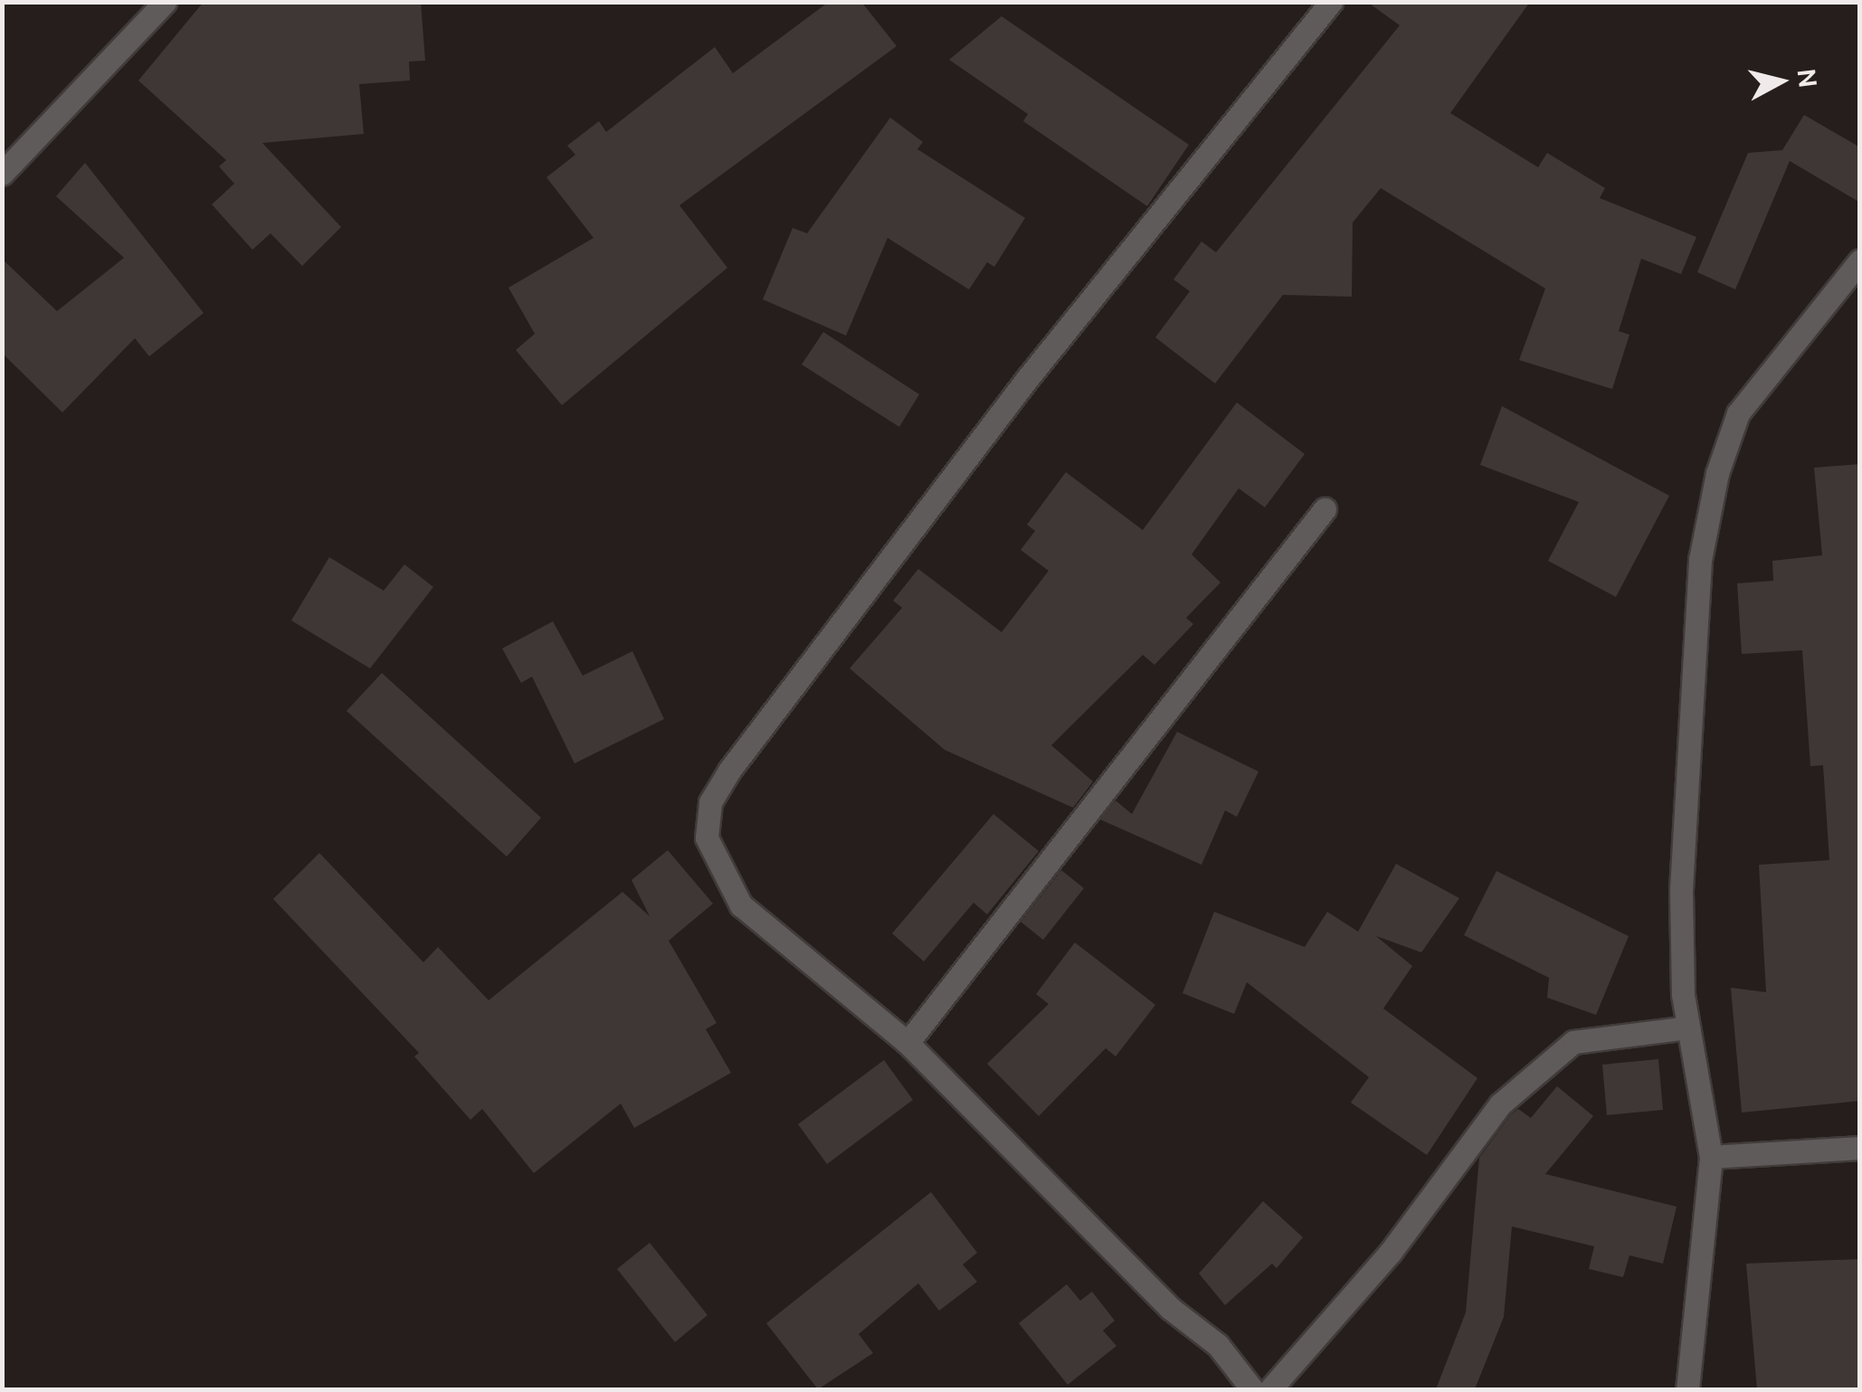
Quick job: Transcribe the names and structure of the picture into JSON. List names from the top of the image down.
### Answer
{
  "north": "right"
}
